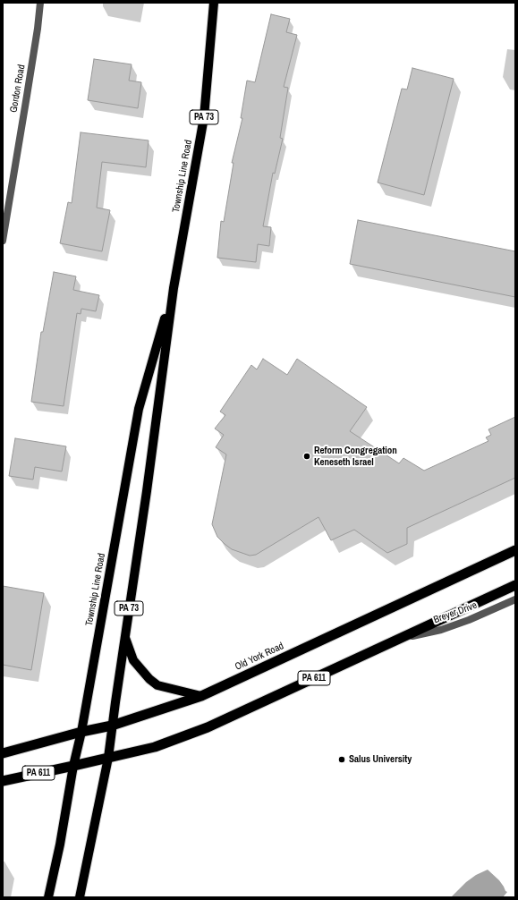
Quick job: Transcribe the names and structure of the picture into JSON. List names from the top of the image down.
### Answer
{
  "streets": {
    "highway": ["Old York Road", "PA 611"],
    "main road": ["PA 73", "Township Line Road"],
    "street": ["Gordon Road", "Breyer Drive"]
  },
  "crossings": [
    ["Township Line Road", "Old York Road"],
    ["Township Line Road", "PA 611"],
    ["Breyer Drive", "PA 611"]
  ],
  "places": ["Reform Congregation Keneseth Israel", "Salus University"]
}
